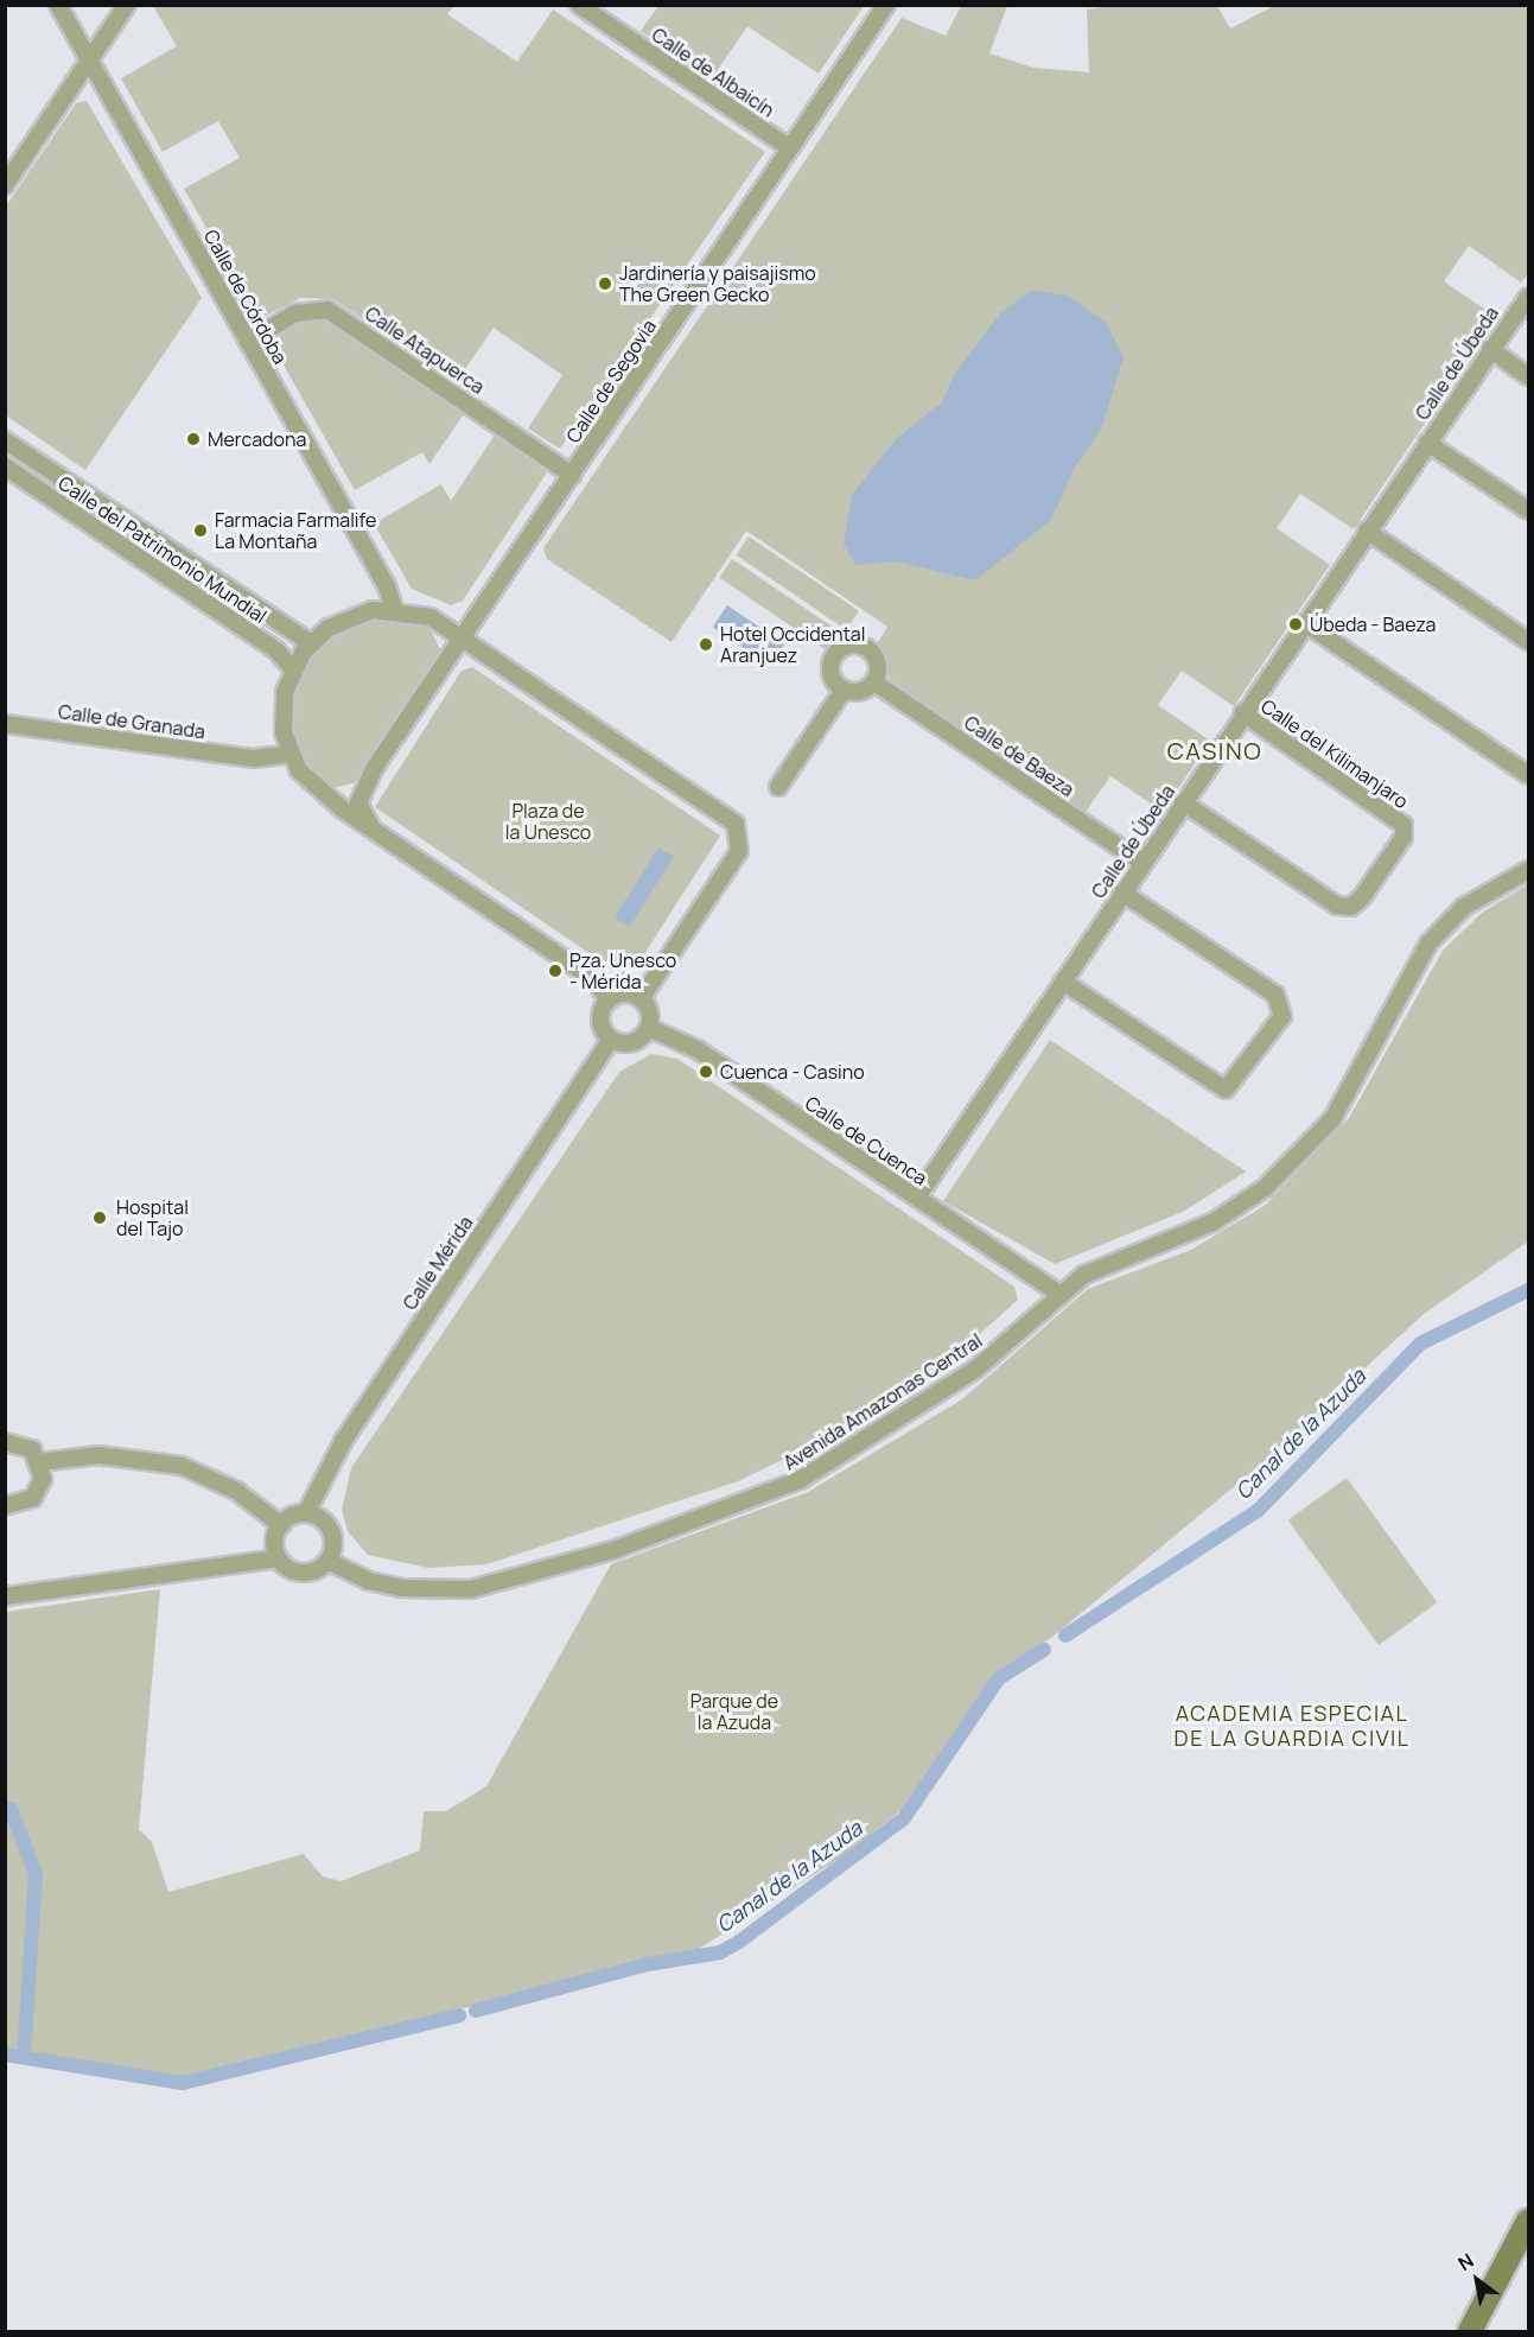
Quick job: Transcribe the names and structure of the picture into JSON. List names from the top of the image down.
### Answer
{
  "streets": {
    "street": [
      "Calle de Albaicín",
      "Calle de Córdoba",
      "Calle Atapuerca",
      "Calle de Úbeda",
      "Calle de Segovia",
      "Calle del Patrimonio Mundial",
      "Calle de Granada",
      "Calle del Kilimanjaro",
      "Calle de Baeza",
      "Calle de Cuenca",
      "Calle Mérida",
      "Avenida Amazonas Central"
    ]
  },
  "crossings": [
    ["Calle de Albaicín", "Calle de Segovia"],
    ["Calle de Córdoba", "Calle Atapuerca"],
    ["Calle de Córdoba", "Calle del Patrimonio Mundial"],
    ["Calle de Córdoba", "Calle de Granada"],
    ["Calle Atapuerca", "Calle de Segovia"],
    ["Calle de Úbeda", "Calle del Kilimanjaro"],
    ["Calle de Úbeda", "Calle de Baeza"],
    ["Calle de Úbeda", "Calle de Cuenca"],
    ["Calle del Patrimonio Mundial", "Calle de Granada"],
    ["Calle de Cuenca", "Calle Mérida"],
    ["Calle de Cuenca", "Avenida Amazonas Central"],
    ["Calle Mérida", "Avenida Amazonas Central"]
  ],
  "districts": ["CASINO", "ACADEMIA ESPECIAL DE LA GUARDIA CIVIL"],
  "water": ["Canal de la Azuda"],
  "parks": ["Plaza de la Unesco", "Parque de la Azuda"],
  "places": [
    "Jardinería y paisajismo The Green Gecko",
    "Mercadona",
    "Farmacia Farmalife La Montaña",
    "Úbeda - Baeza",
    "Hotel Occidental Aranjuez",
    "Pza. Unesco - Mérida",
    "Cuenca - Casino",
    "Hospital del Tajo"
  ],
  "north": "top left"
}
